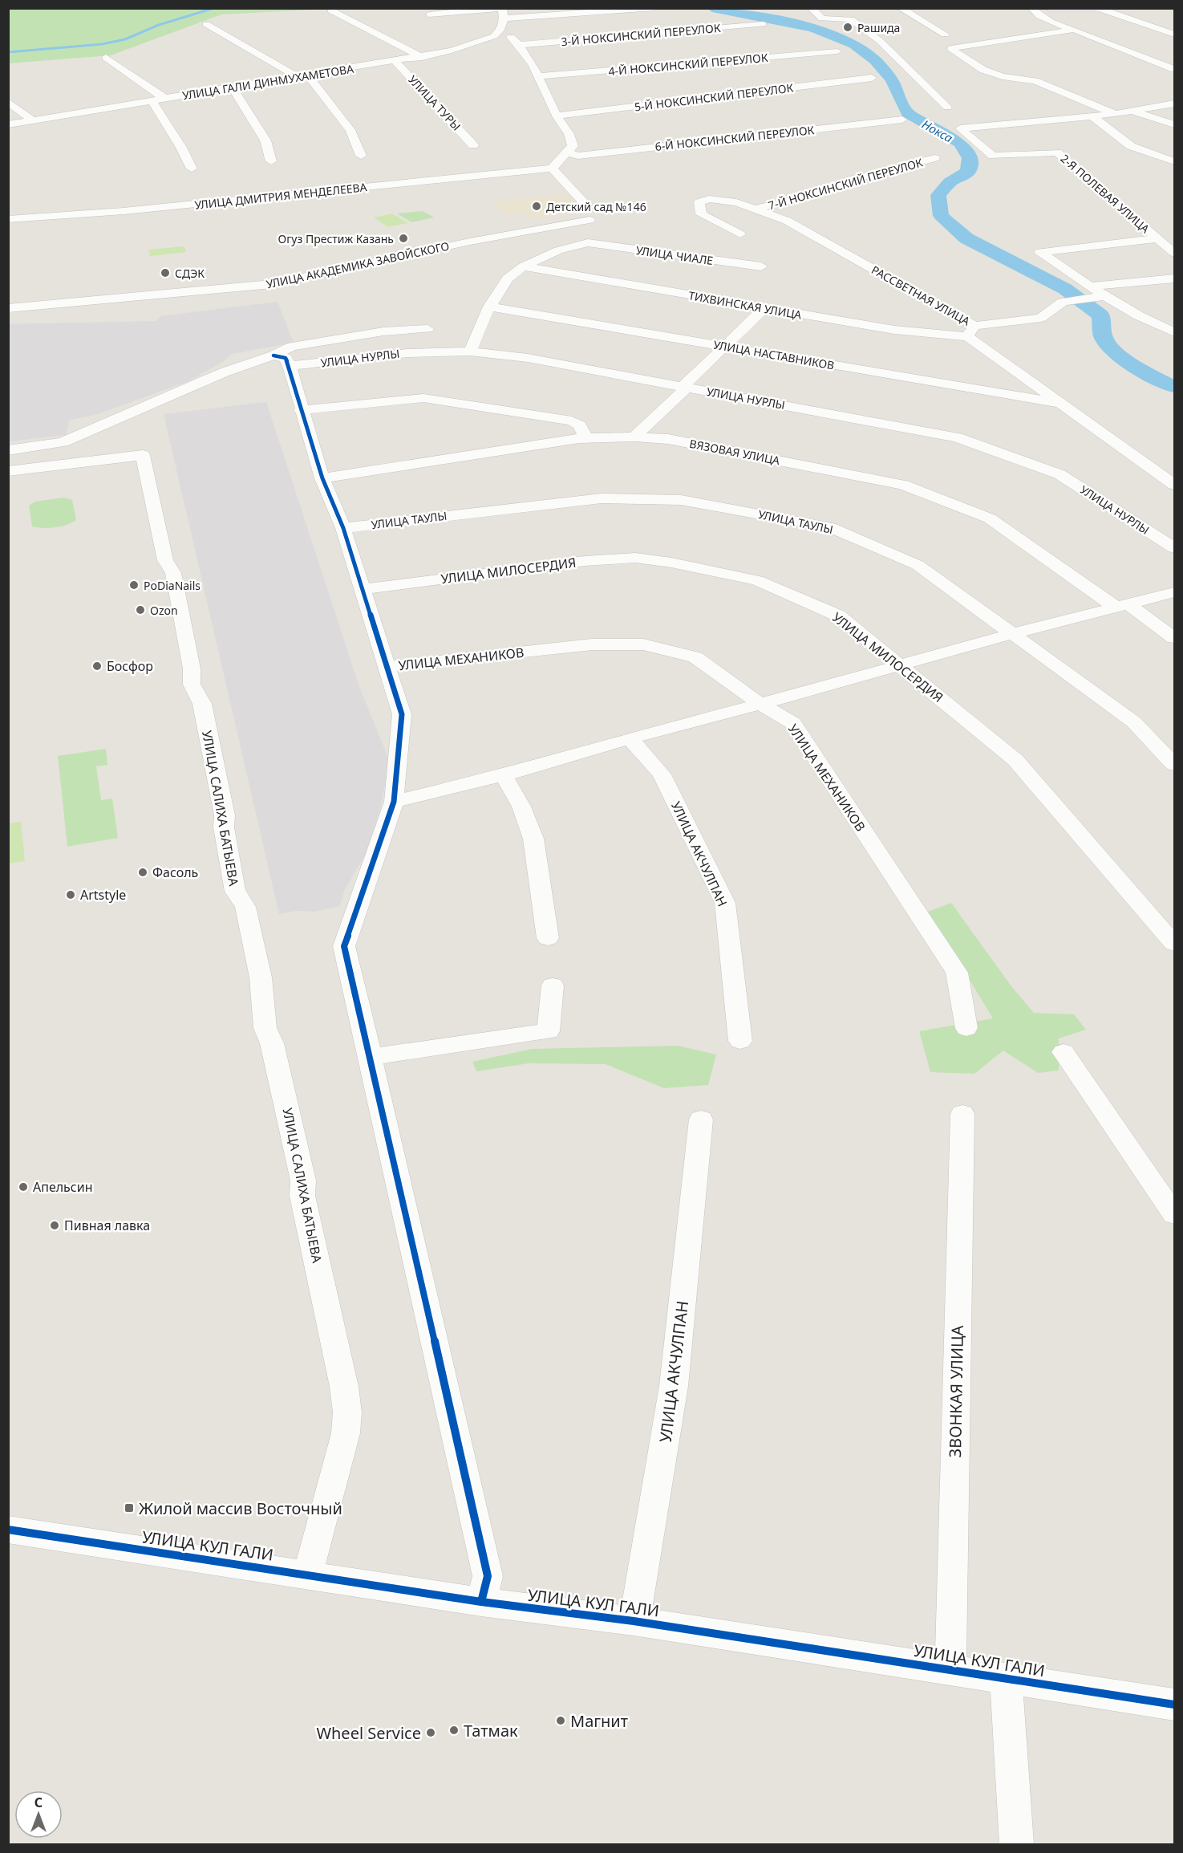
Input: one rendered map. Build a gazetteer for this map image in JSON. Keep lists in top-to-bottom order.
{
  "streets": {
    "street": [
      "3-Й НОКСИНСКИЙ ПЕРЕУЛОК",
      "4-Й НОКСИНСКИЙ ПЕРЕУЛОК",
      "УЛИЦА ГАЛИ ДИНМУХАМЕТОВА",
      "5-Й НОКСИНСКИЙ ПЕРЕУЛОК",
      "УЛИЦА ТУРЫ",
      "6-Й НОКСИНСКИЙ ПЕРЕУЛОК",
      "7-Й НОКСИНСКИЙ ПЕРЕУЛОК",
      "2-Я ПОЛЕВАЯ УЛИЦА",
      "УЛИЦА ДМИТРИЯ МЕНДЕЛЕЕВА",
      "УЛИЦА ЧИАЛЕ",
      "УЛИЦА АКАДЕМИКА ЗАВОЙСКОГО",
      "РАССВЕТНАЯ УЛИЦА",
      "ТИХВИНСКАЯ УЛИЦА",
      "УЛИЦА НАСТАВНИКОВ",
      "УЛИЦА НУРЛЫ",
      "ВЯЗОВАЯ УЛИЦА",
      "УЛИЦА ТАУЛЫ",
      "УЛИЦА МИЛОСЕРДИЯ",
      "УЛИЦА МЕХАНИКОВ",
      "УЛИЦА САЛИХА БАТЫЕВА",
      "УЛИЦА АКЧУЛПАН",
      "ЗВОНКАЯ УЛИЦА",
      "УЛИЦА КУЛ ГАЛИ"
    ]
  },
  "crossings": [
    ["УЛИЦА ГАЛИ ДИНМУХАМЕТОВА", "УЛИЦА ТУРЫ"],
    ["7-Й НОКСИНСКИЙ ПЕРЕУЛОК", "РАССВЕТНАЯ УЛИЦА"],
    ["2-Я ПОЛЕВАЯ УЛИЦА", "ТИХВИНСКАЯ УЛИЦА"],
    ["УЛИЦА ЧИАЛЕ", "ТИХВИНСКАЯ УЛИЦА"],
    ["РАССВЕТНАЯ УЛИЦА", "ТИХВИНСКАЯ УЛИЦА"],
    ["РАССВЕТНАЯ УЛИЦА", "УЛИЦА НАСТАВНИКОВ"],
    ["УЛИЦА САЛИХА БАТЫЕВА", "УЛИЦА КУЛ ГАЛИ"],
    ["УЛИЦА АКЧУЛПАН", "УЛИЦА КУЛ ГАЛИ"],
    ["ЗВОНКАЯ УЛИЦА", "УЛИЦА КУЛ ГАЛИ"]
  ],
  "water": ["Нокса"],
  "places": {
    "other": [
      "Рашида",
      "Детский сад №146",
      "Огуз Престиж Казань",
      "СДЭК",
      "PoDiaNails",
      "Ozon",
      "Босфор",
      "Фасоль",
      "Artstyle",
      "Апельсин",
      "Пивная лавка",
      "Магнит",
      "Татмак",
      "Wheel Service"
    ],
    "transit": ["Жилой массив Восточный"]
  },
  "north": "top"
}
